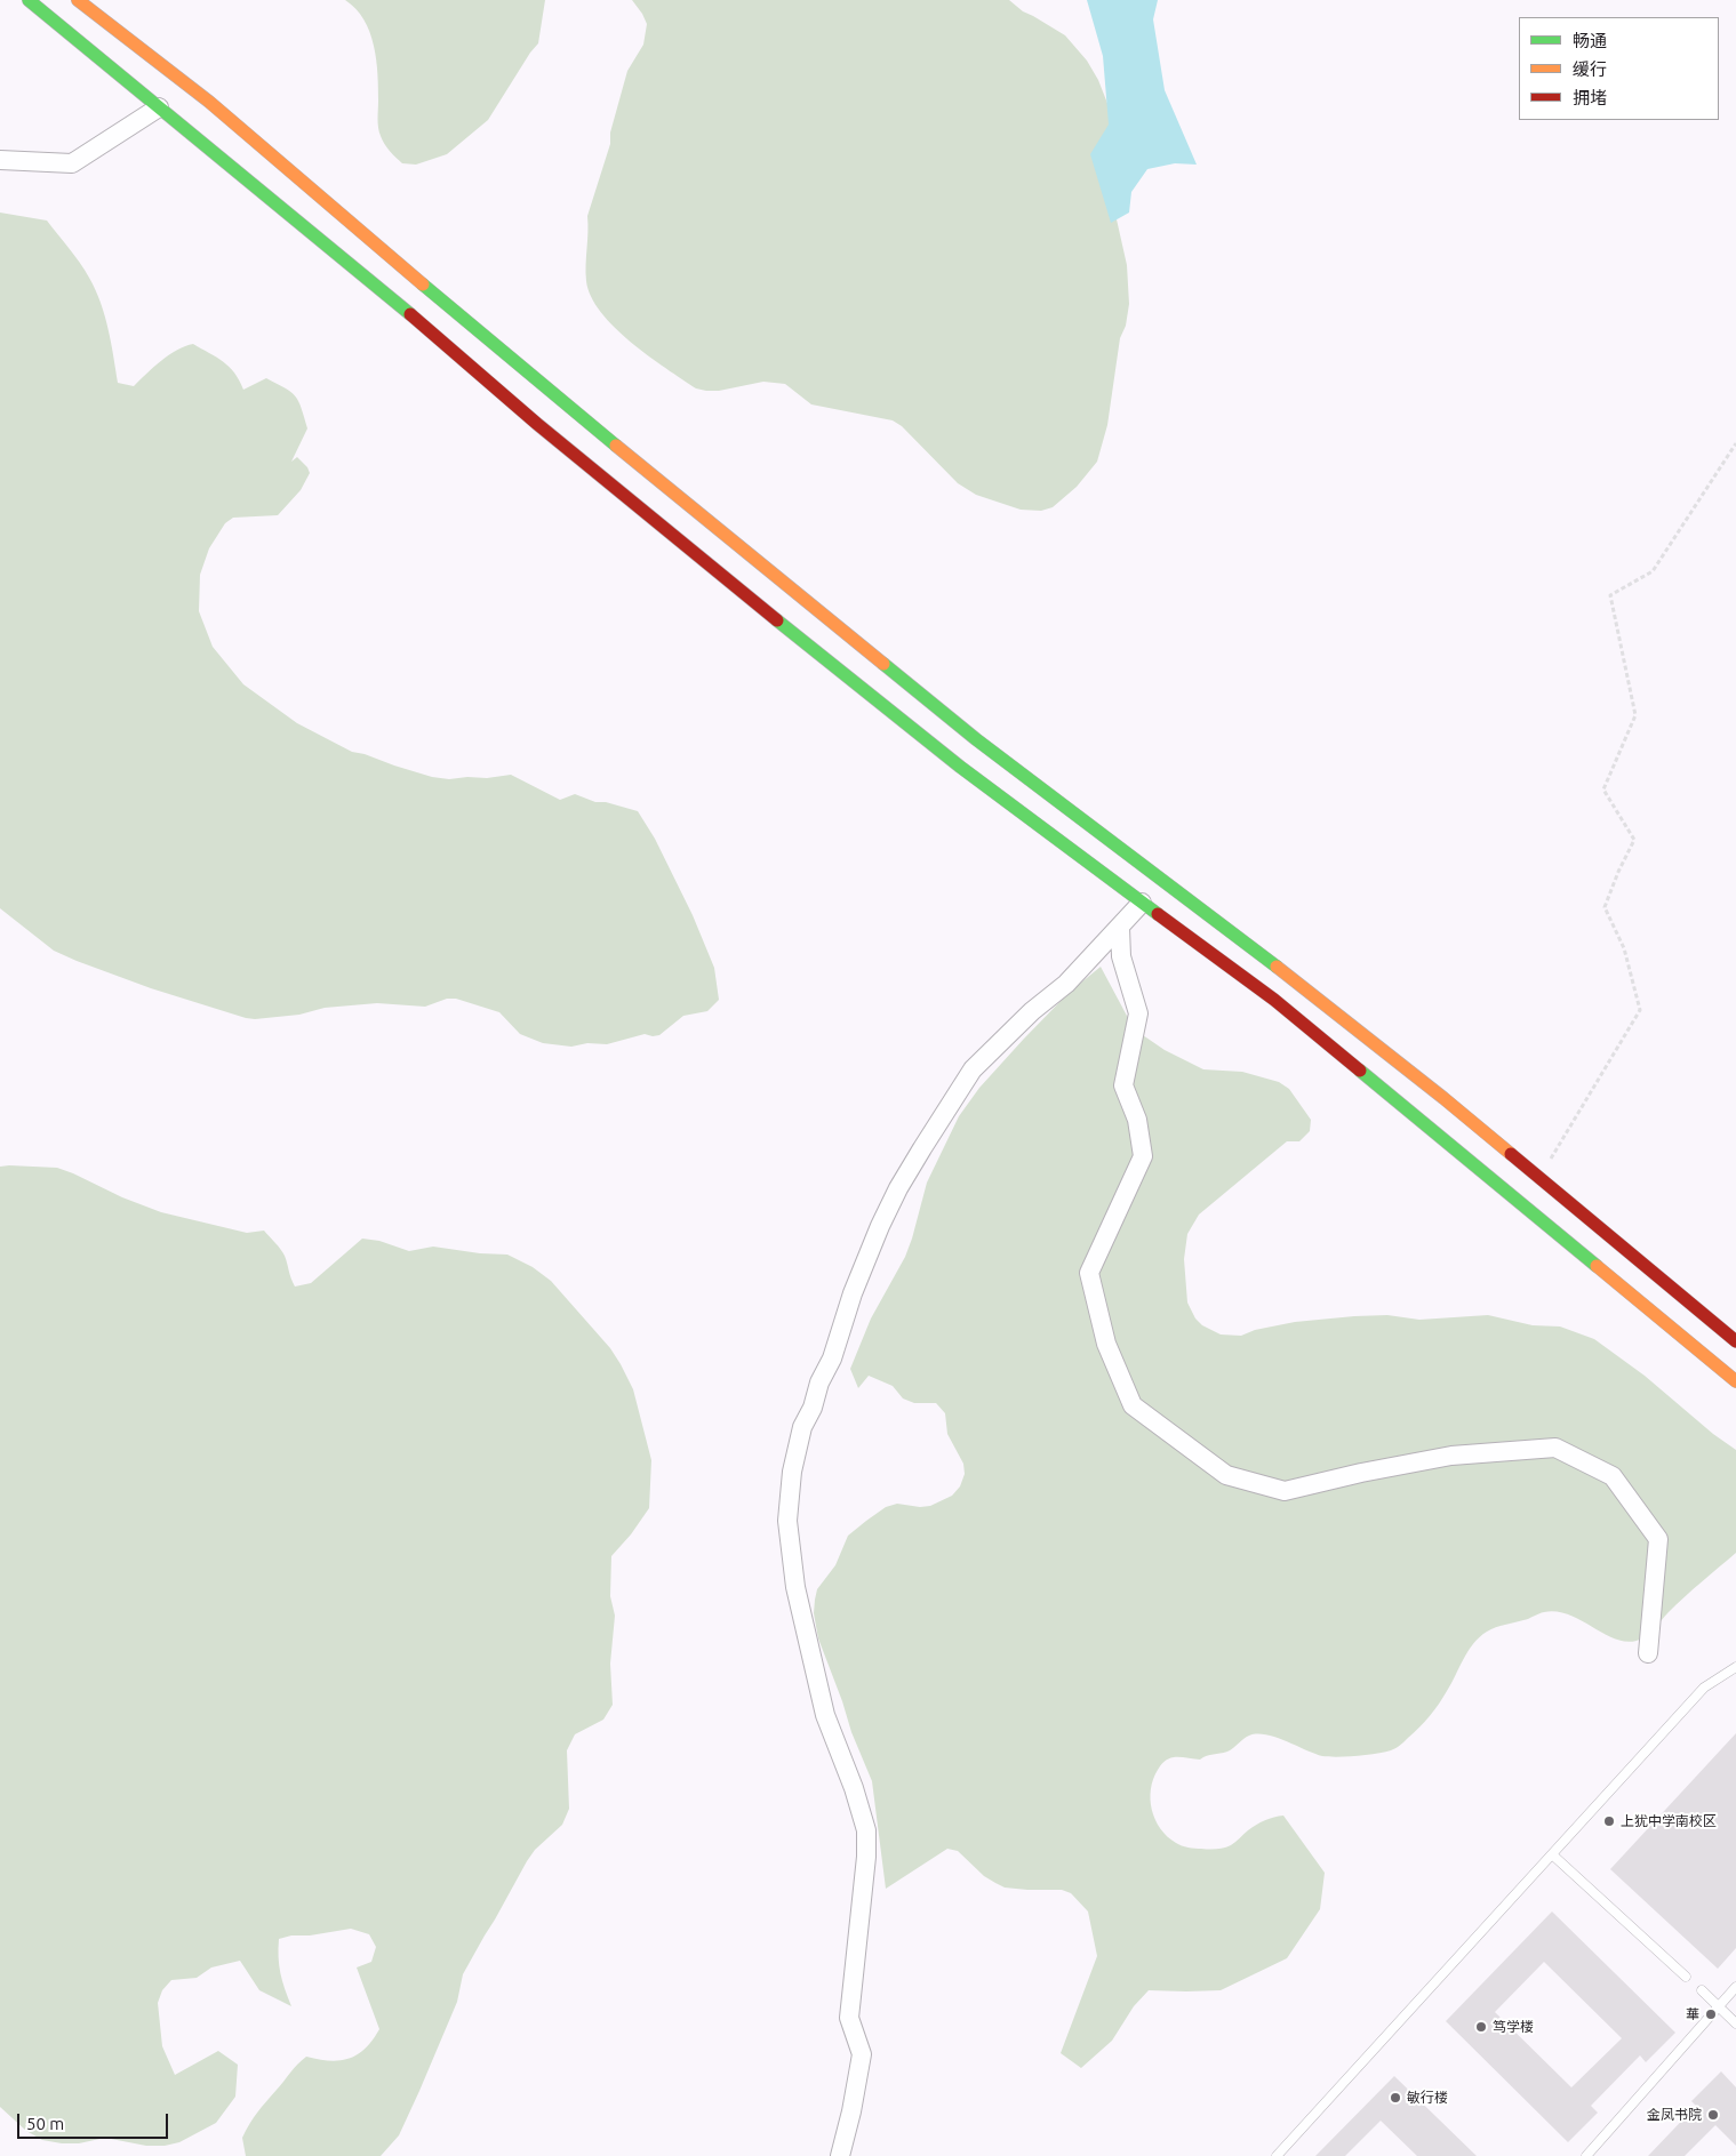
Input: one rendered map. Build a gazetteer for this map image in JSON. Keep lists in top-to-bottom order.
{
  "places": [
    "上犹中学南校区",
    "華",
    "笃学楼",
    "敏行楼",
    "金凤书院"
  ],
  "legend": ["畅通", "缓行", "拥堵"],
  "scale_bar": "50 m"
}
